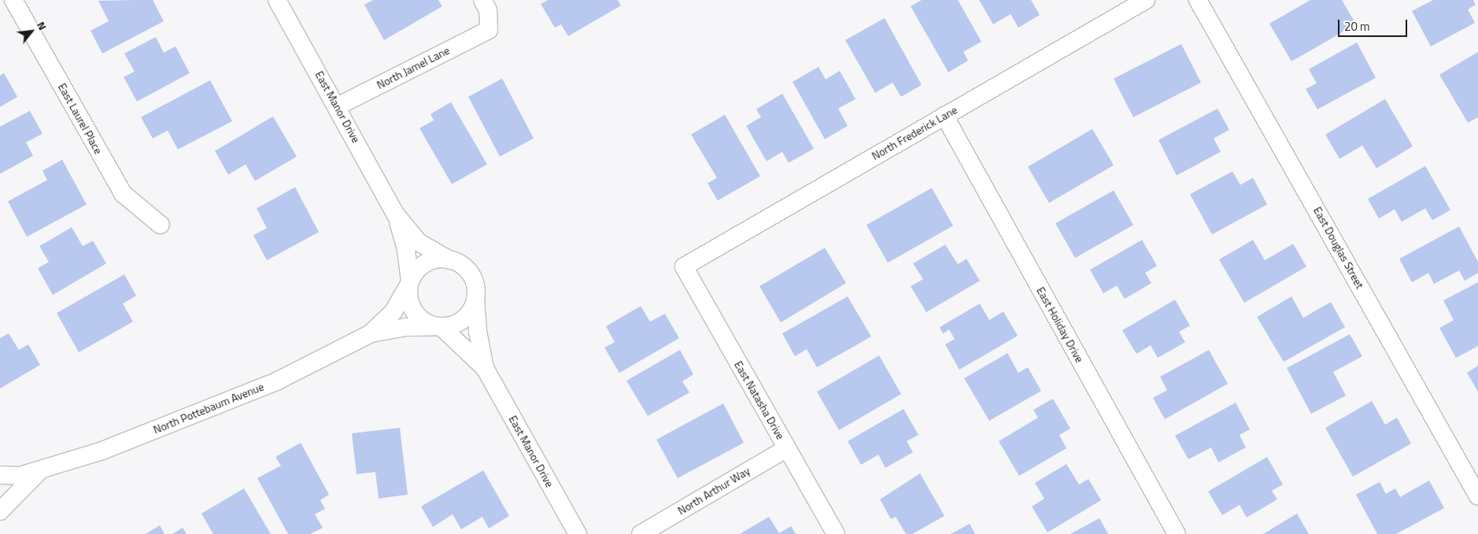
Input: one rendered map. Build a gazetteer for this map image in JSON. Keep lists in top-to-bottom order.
{
  "streets": {
    "street": [
      "North Jamel Lane",
      "East Manor Drive",
      "East Laurel Place",
      "North Frederick Lane",
      "East Douglas Street",
      "East Holiday Drive",
      "East Natasha Drive",
      "North Pottebaum Avenue",
      "North Arthur Way"
    ]
  },
  "crossings": [
    ["North Jamel Lane", "East Manor Drive"],
    ["East Manor Drive", "North Pottebaum Avenue"],
    ["North Frederick Lane", "East Holiday Drive"],
    ["North Frederick Lane", "East Natasha Drive"],
    ["East Natasha Drive", "North Arthur Way"]
  ],
  "scale_bar": "20 m",
  "north": "top right"
}
